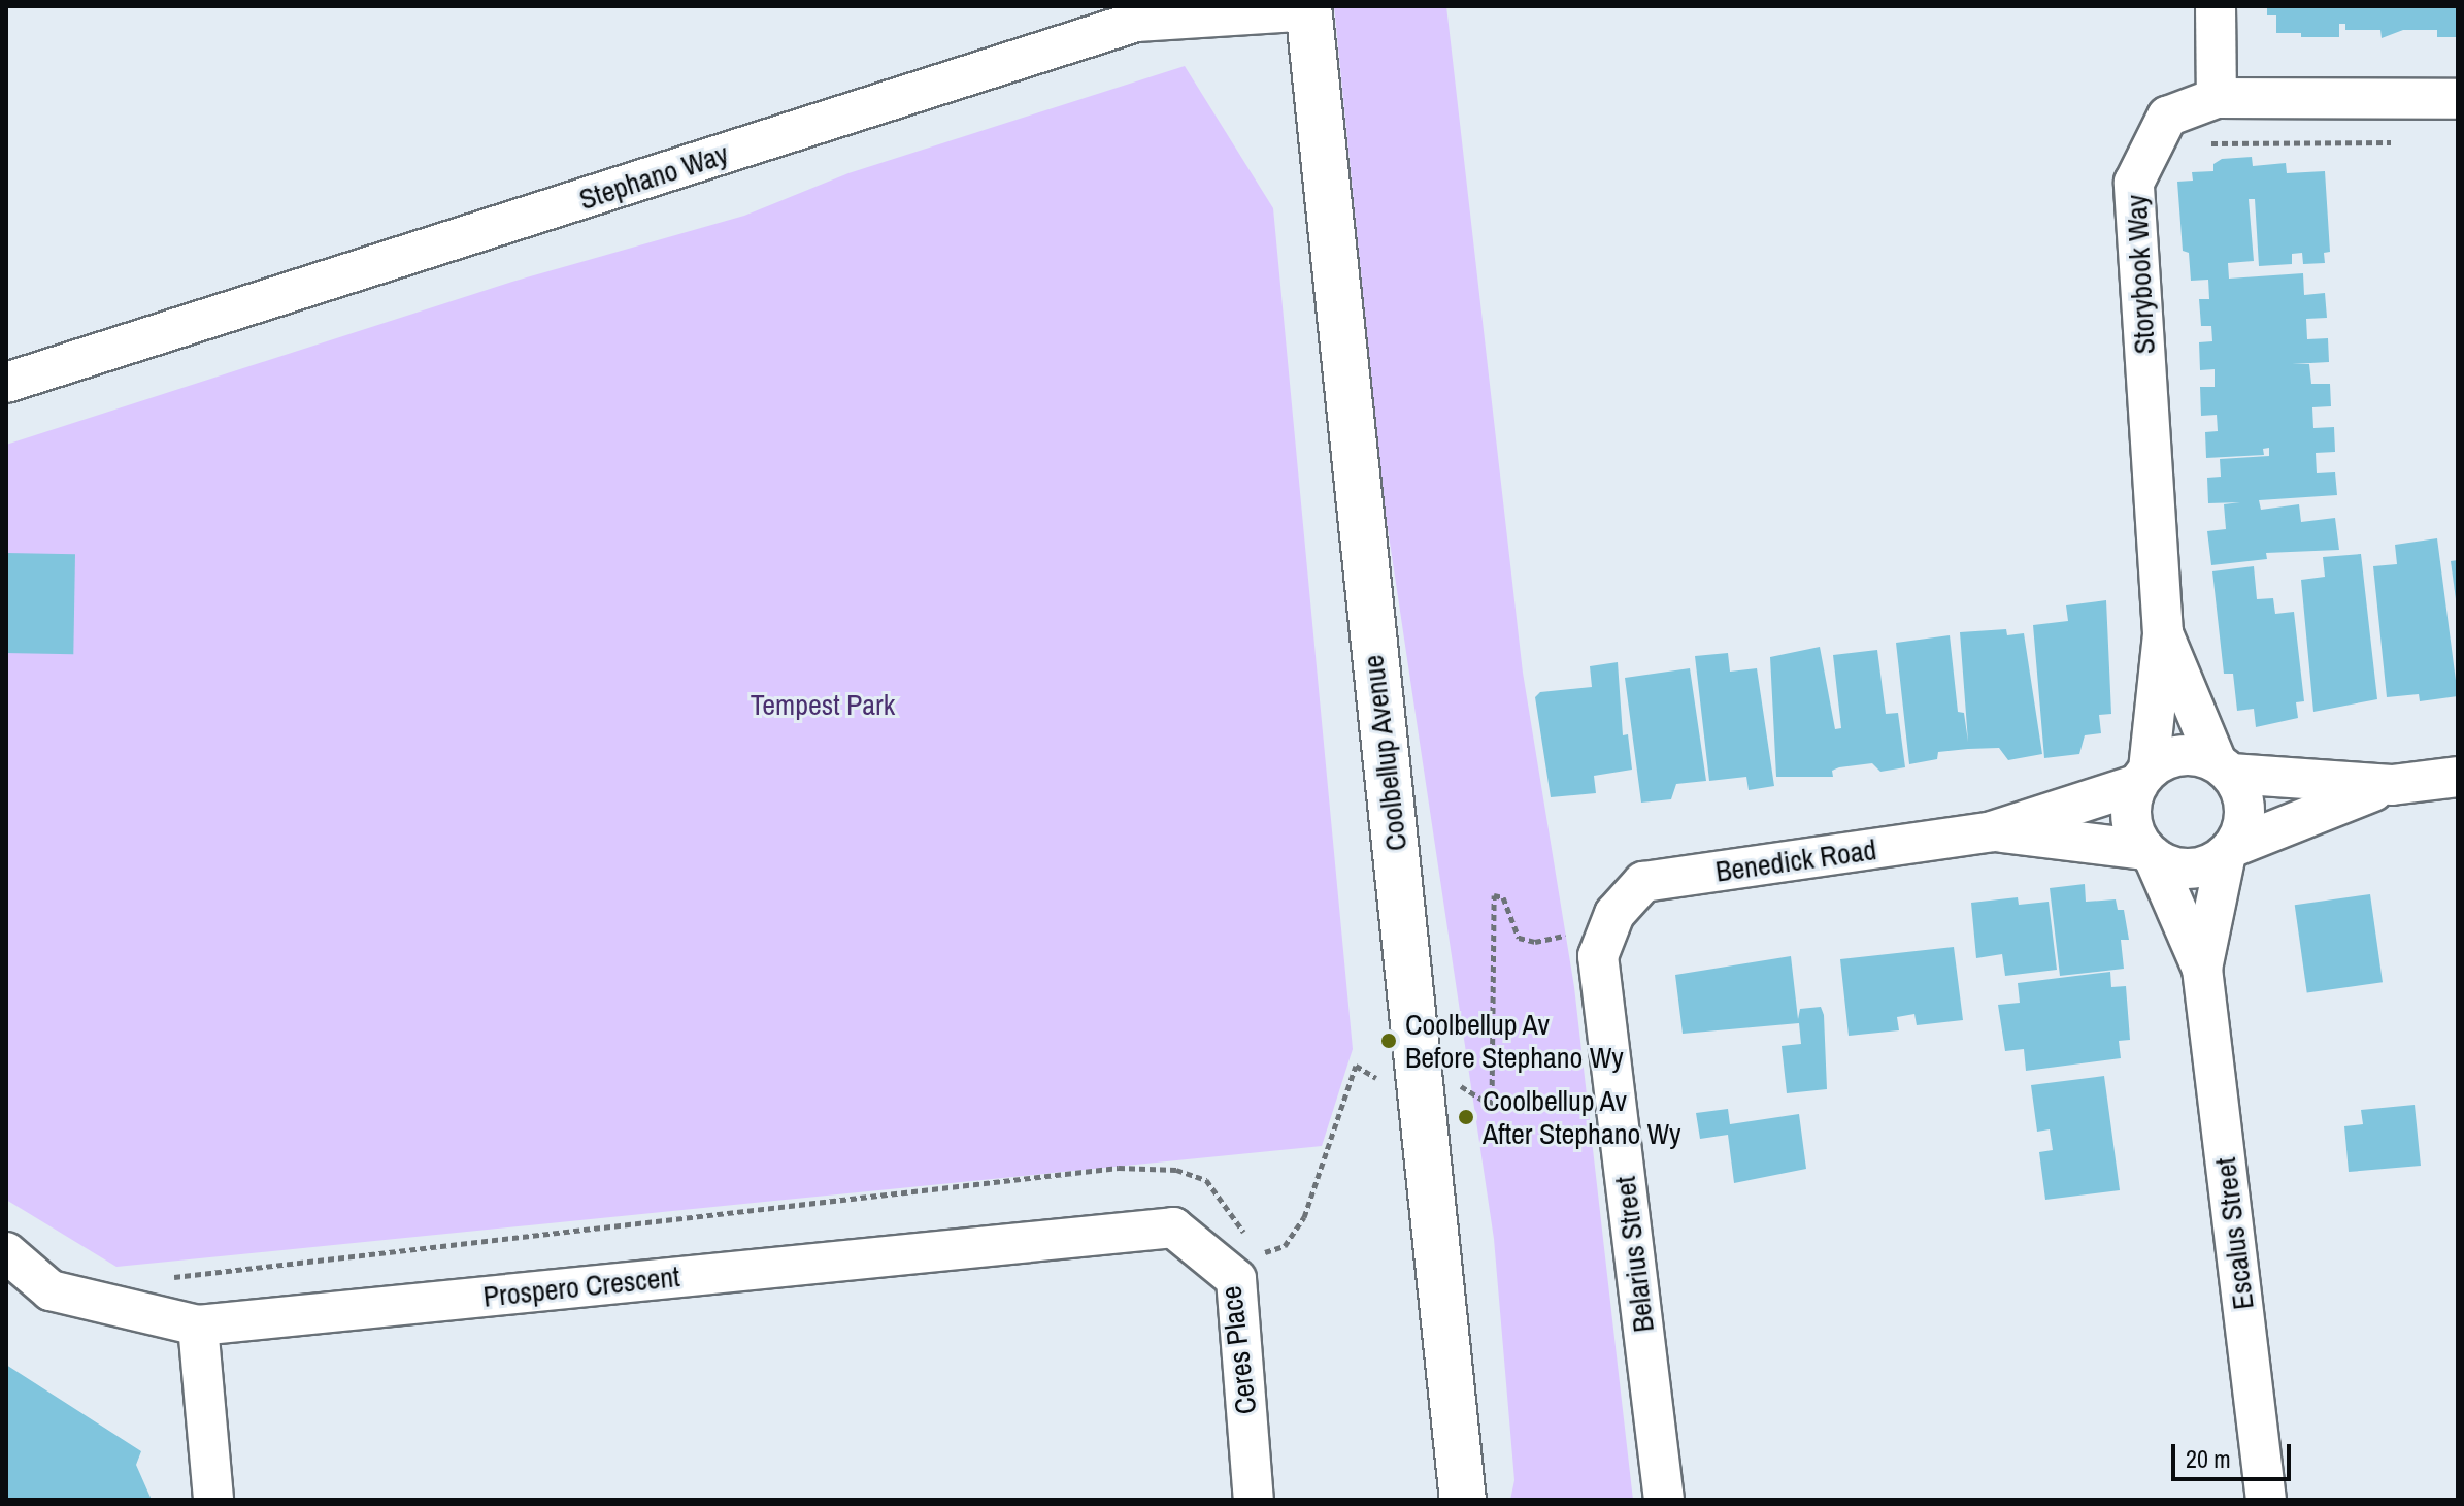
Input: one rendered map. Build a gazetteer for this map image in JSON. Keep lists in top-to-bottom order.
{
  "streets": {
    "street": [
      "Stephano Way",
      "Storybook Way",
      "Coolbellup Avenue",
      "Benedick Road",
      "Escalus Street",
      "Belarius Street",
      "Prospero Crescent",
      "Ceres Place"
    ]
  },
  "crossings": [
    ["Stephano Way", "Coolbellup Avenue"],
    ["Benedick Road", "Belarius Street"],
    ["Prospero Crescent", "Ceres Place"]
  ],
  "parks": ["Tempest Park"],
  "places": ["Coolbellup Av Before Stephano Wy", "Coolbellup Av After Stephano Wy"],
  "scale_bar": "20 m"
}
